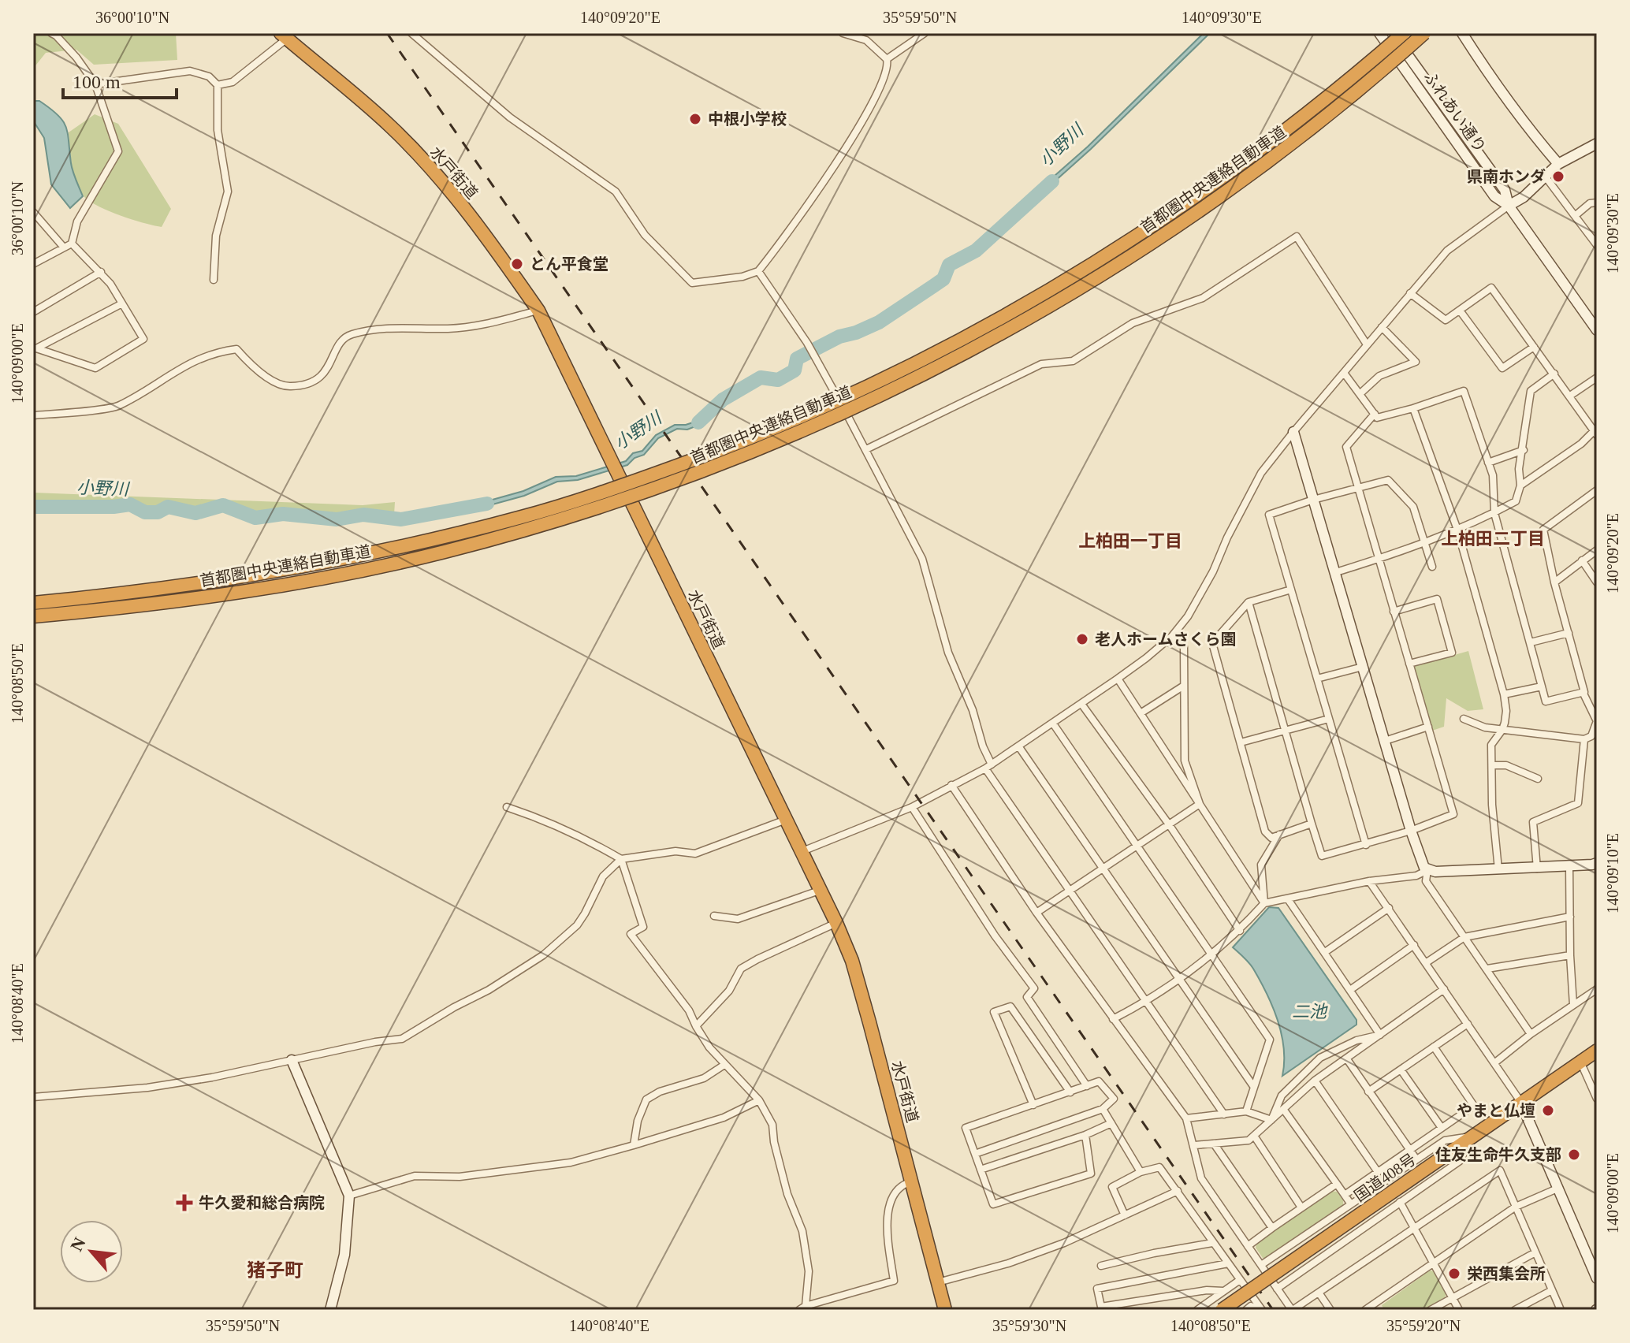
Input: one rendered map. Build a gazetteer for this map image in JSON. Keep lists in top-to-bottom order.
{
  "streets": {
    "highway": ["水戸街道", "首都圏中央連絡自動車道", "国道408号"],
    "street": ["ふれあい通り"]
  },
  "districts": ["上柏田二丁目", "上柏田一丁目", "猪子町"],
  "water": ["小野川", "二池"],
  "places": {
    "other": [
      "中根小学校",
      "県南ホンダ",
      "とん平食堂",
      "老人ホームさくら園",
      "やまと仏壇",
      "住友生命牛久支部",
      "栄西集会所"
    ],
    "health": ["牛久愛和総合病院"]
  },
  "scale_bar": "100 m",
  "north": "top left",
  "coordinates": [
    "36°00'10\"N",
    "140°09'20\"E",
    "35°59'50\"N",
    "140°09'30\"E",
    "140°09'00\"E",
    "140°08'50\"E",
    "140°09'10\"E",
    "140°08'40\"E",
    "35°59'30\"N",
    "35°59'20\"N"
  ]
}
